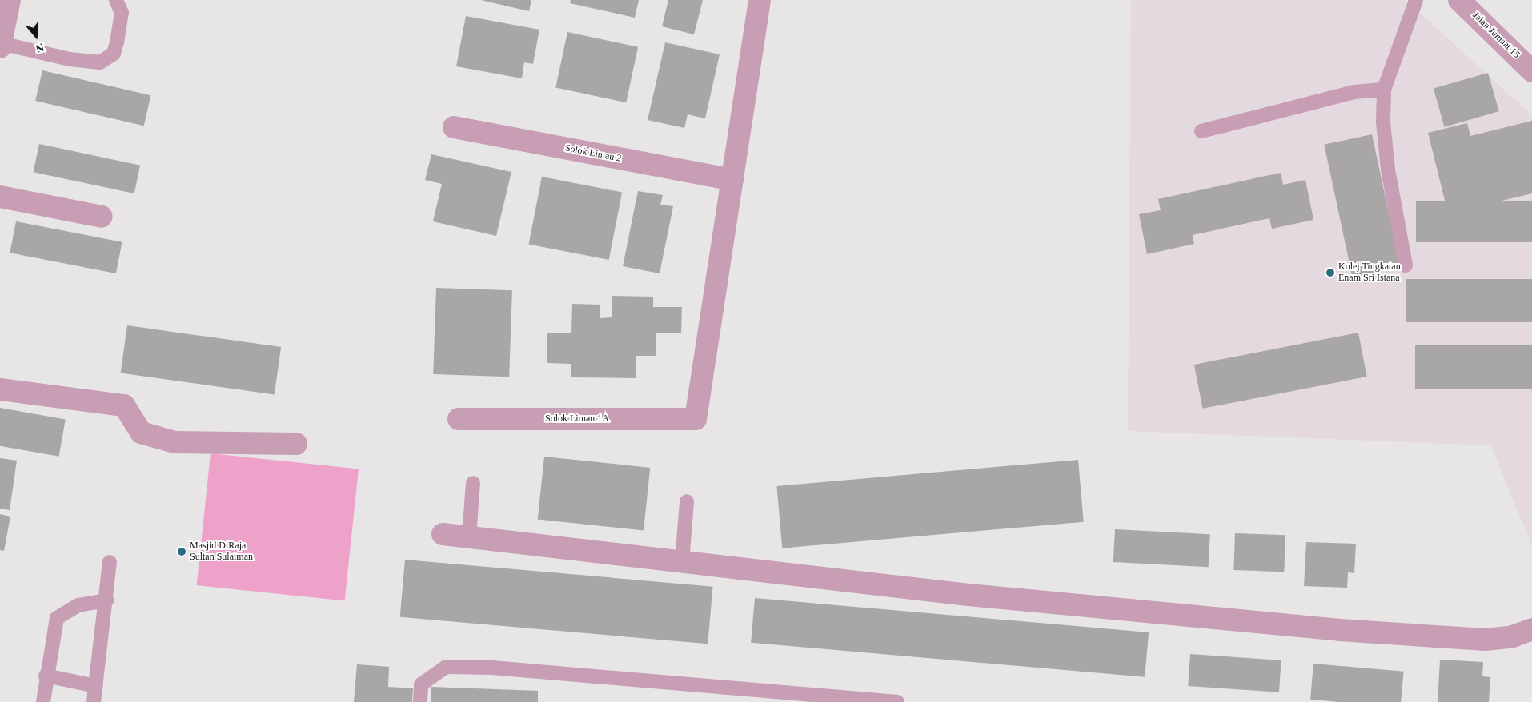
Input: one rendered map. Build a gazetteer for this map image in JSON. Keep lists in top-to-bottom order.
{
  "streets": {
    "street": ["Jalan Jumaat 15", "Solok Limau 2", "Solok Limau 1A"]
  },
  "crossings": [
    ["Solok Limau 2", "Solok Limau 1A"]
  ],
  "places": ["Kolej Tingkatan Enam Sri Istana", "Masjid DiRaja Sultan Sulaiman"],
  "north": "bottom"
}
